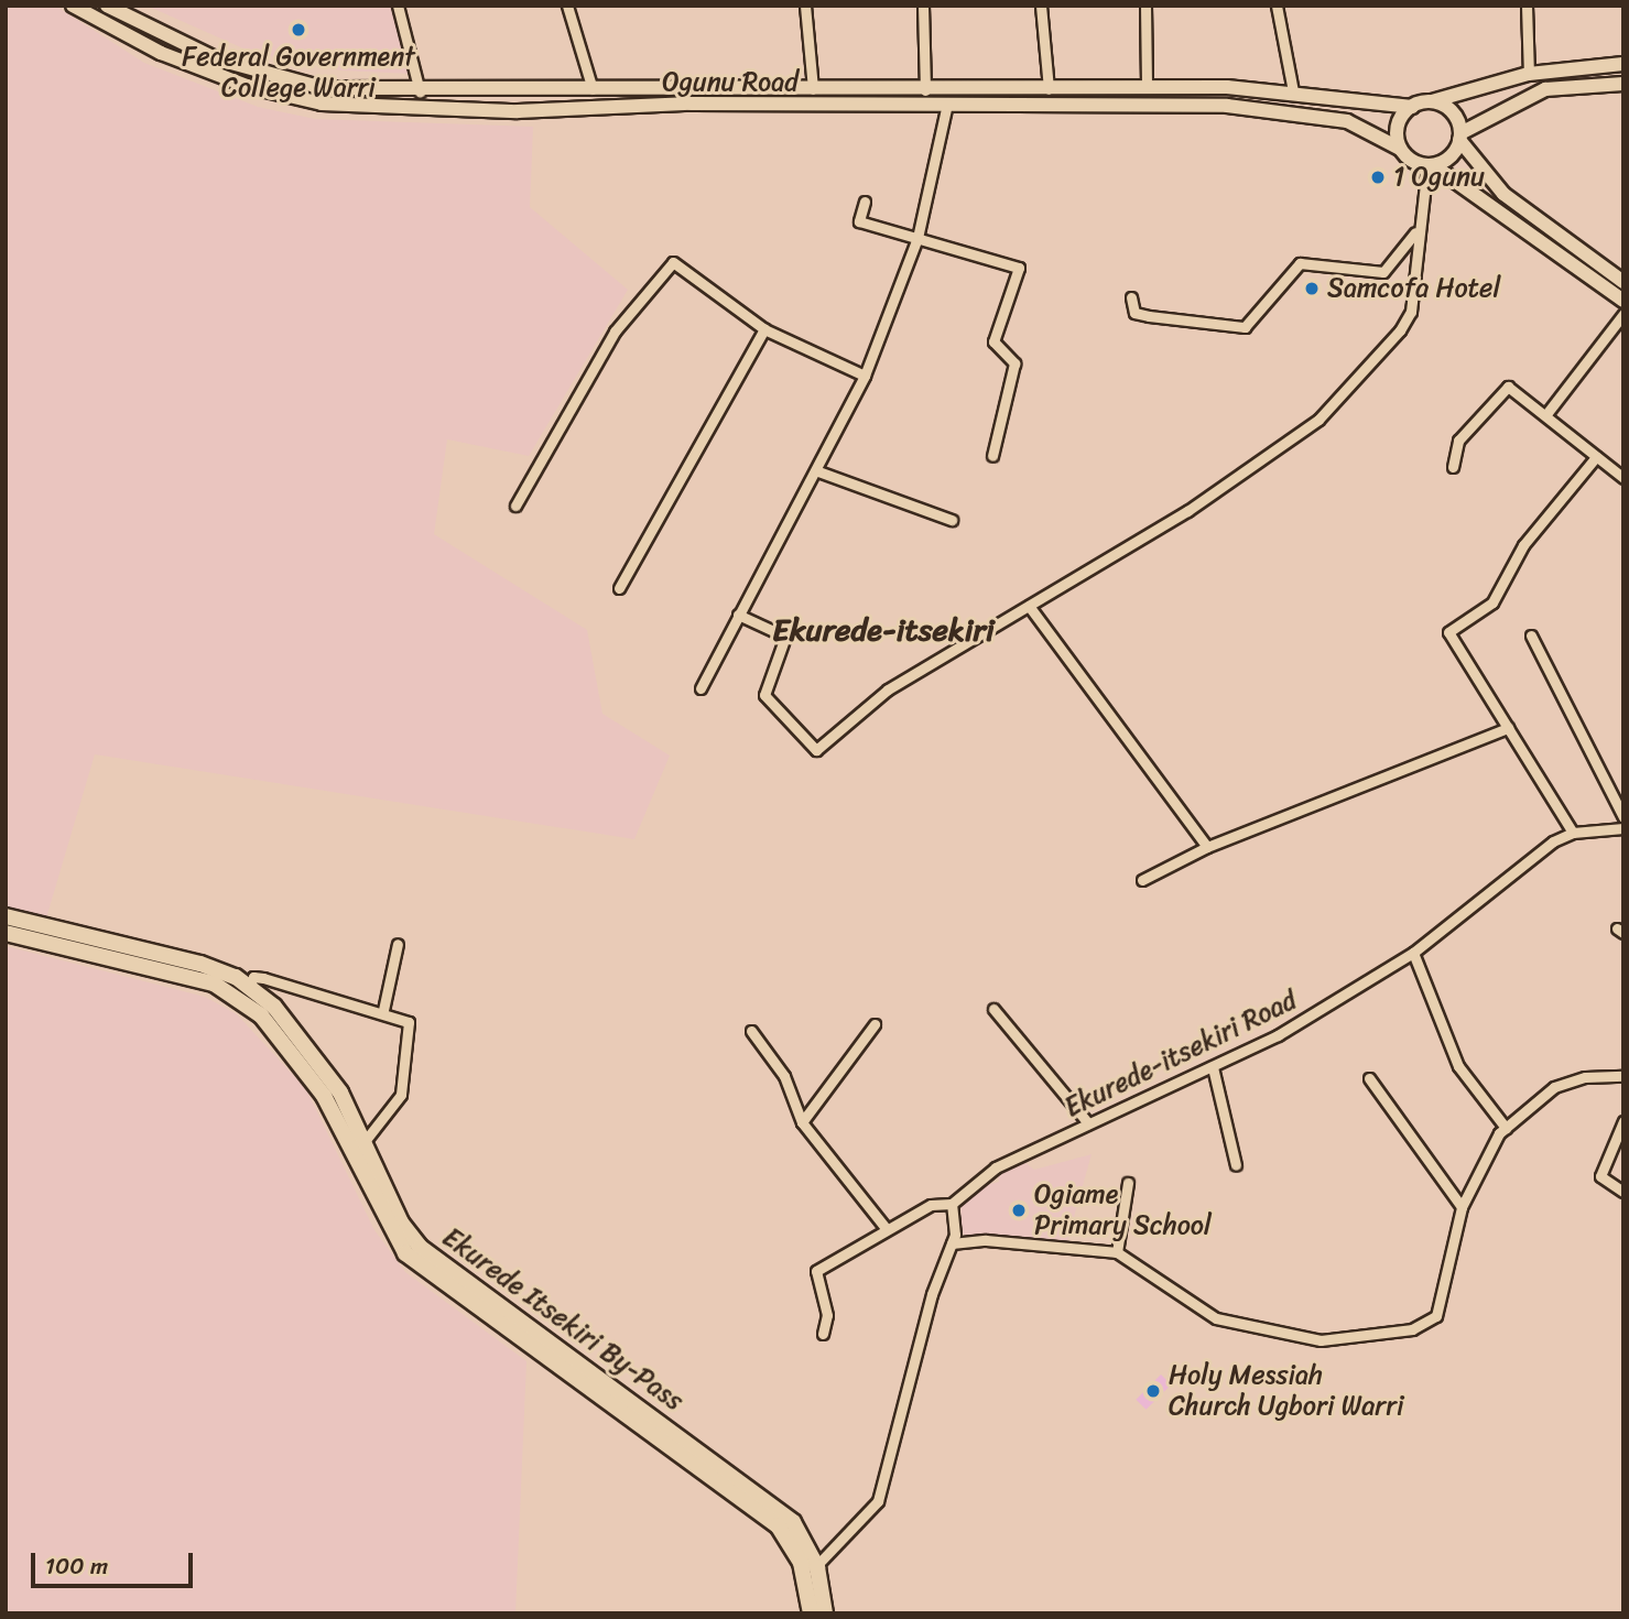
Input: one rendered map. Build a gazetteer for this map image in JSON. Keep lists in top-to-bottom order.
{
  "streets": {
    "main road": ["Ogunu Road", "Ekurede Itsekiri By-Pass"],
    "street": ["Ekurede-itsekiri Road"]
  },
  "districts": ["Ekurede-itsekiri"],
  "places": [
    "Federal Government College Warri",
    "1 Ogunu",
    "Samcofa Hotel",
    "Ogiame Primary School",
    "Holy Messiah Church Ugbori Warri"
  ],
  "scale_bar": "100 m"
}
